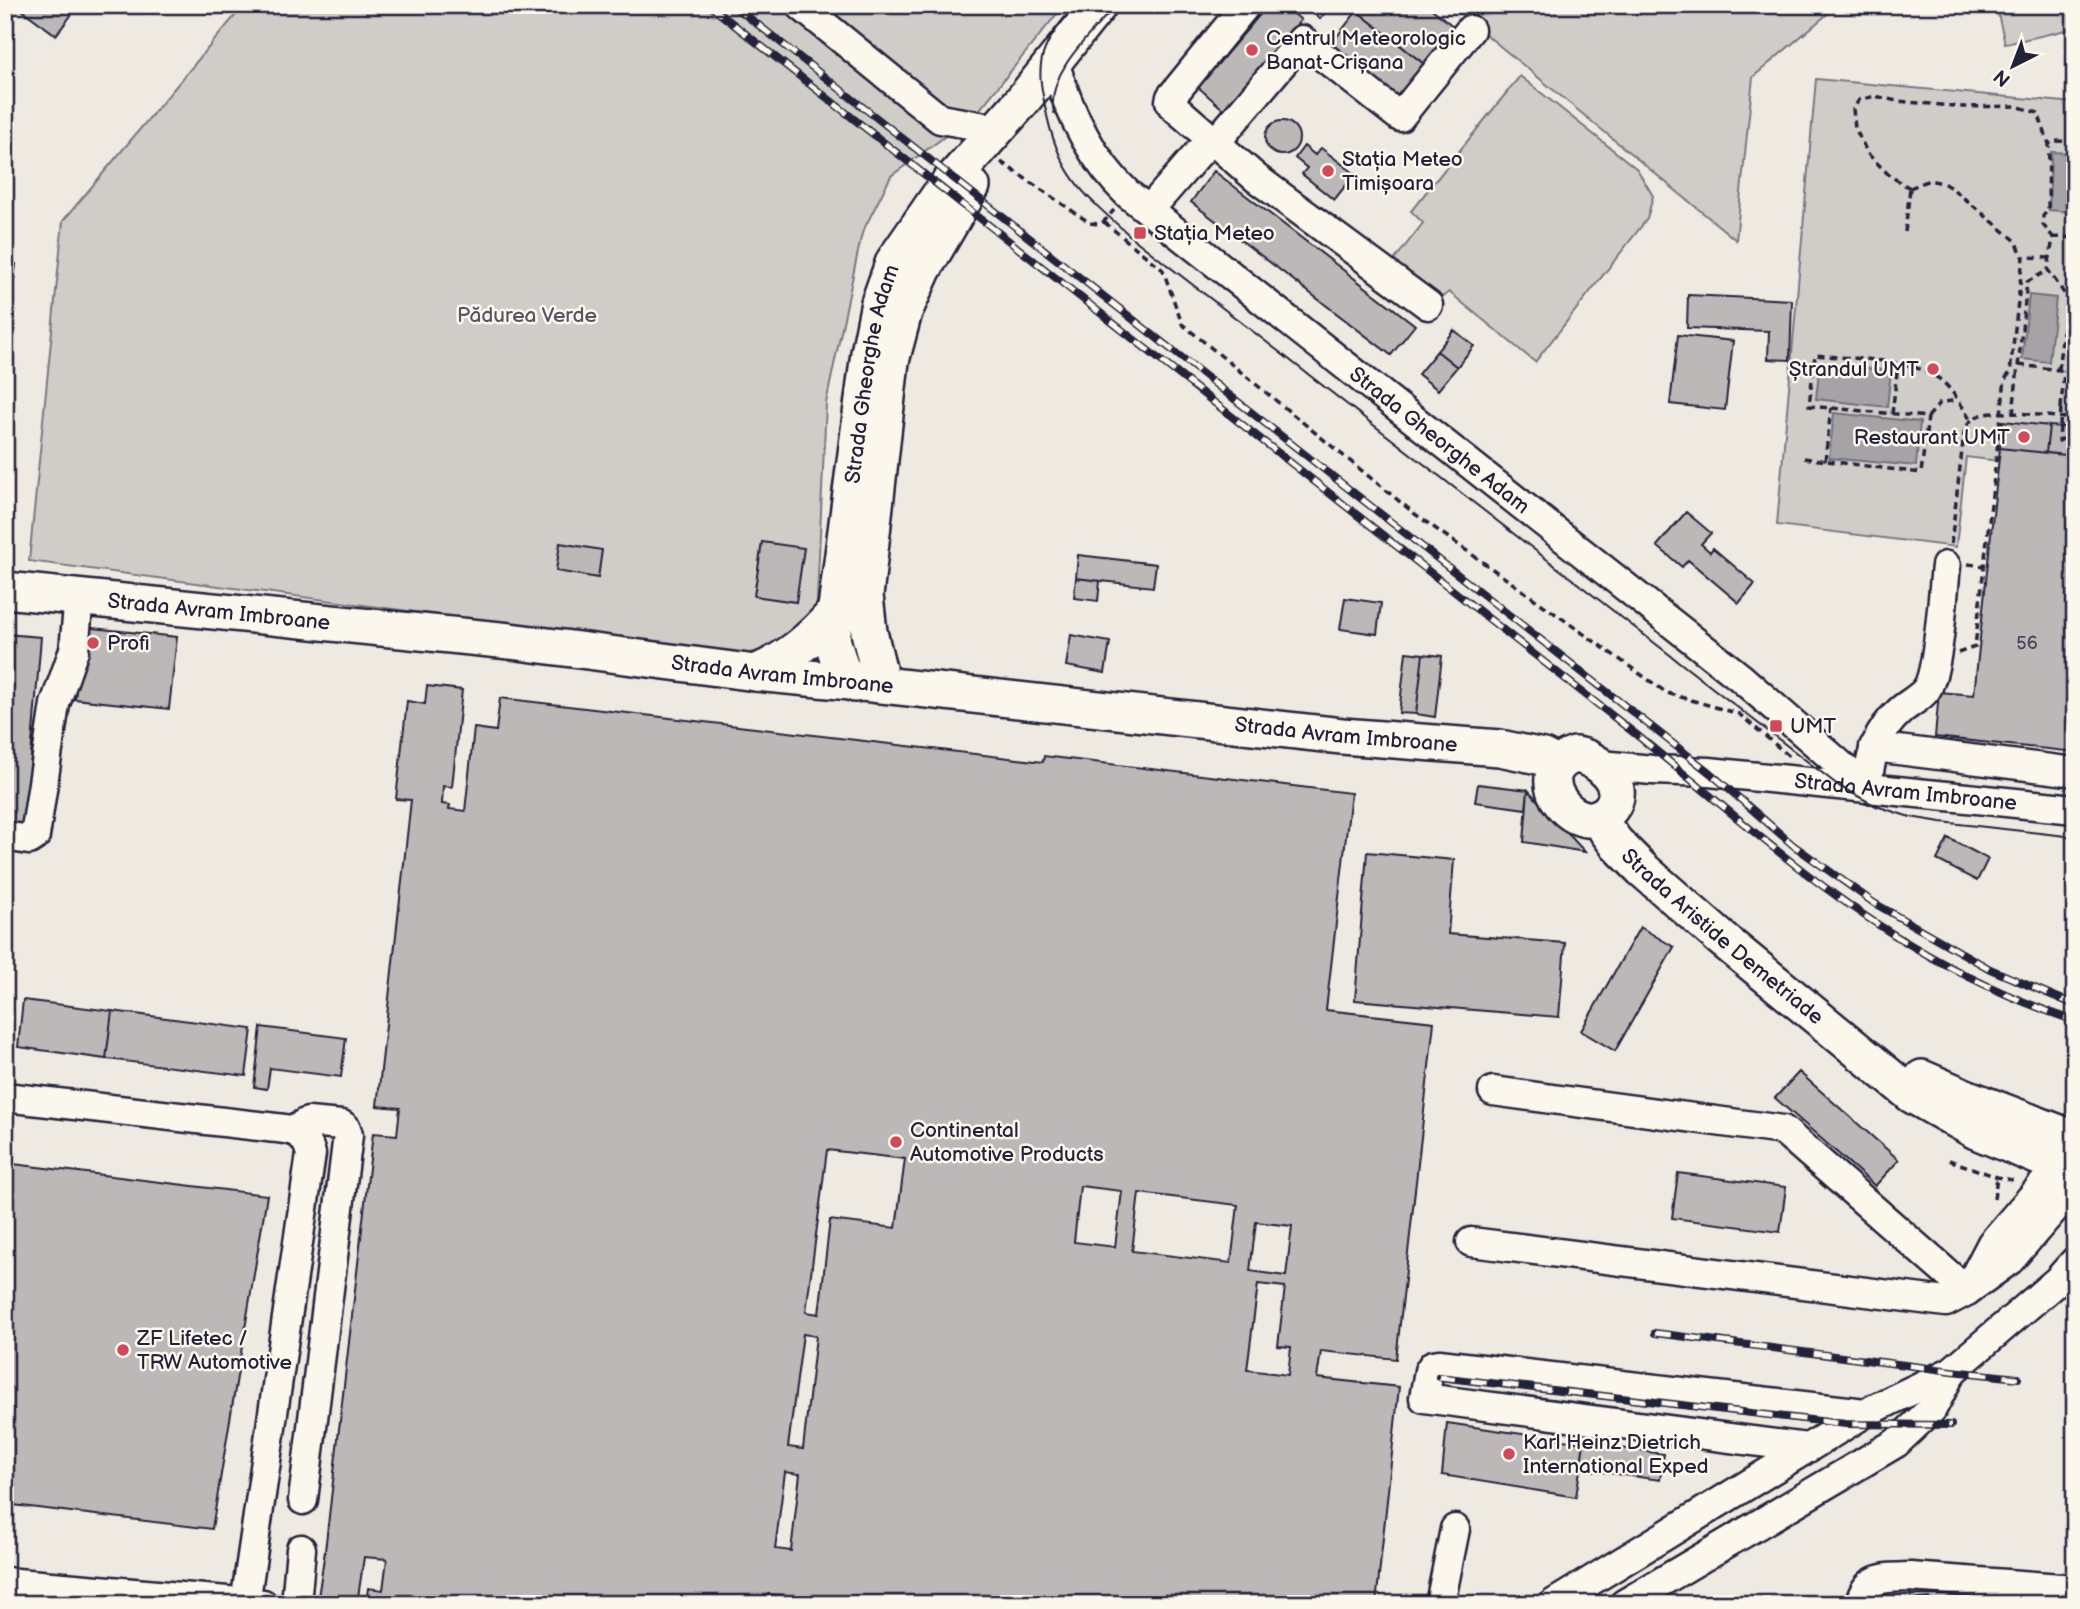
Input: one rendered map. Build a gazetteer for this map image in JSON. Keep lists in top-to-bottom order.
{
  "streets": {
    "main road": ["Strada Gheorghe Adam", "Strada Avram Imbroane", "Strada Aristide Demetriade"]
  },
  "crossings": [
    ["Strada Gheorghe Adam", "Strada Avram Imbroane"],
    ["Strada Avram Imbroane", "Strada Aristide Demetriade"]
  ],
  "parks": ["Pădurea Verde"],
  "places": {
    "other": [
      "Centrul Meteorologic Banat-Crișana",
      "Stația Meteo Timișoara",
      "Ștrandul UMT",
      "Restaurant UMT",
      "Profi",
      "Continental Automotive Products",
      "ZF Lifetec / TRW Automotive",
      "Karl Heinz Dietrich International Exped"
    ],
    "transit": ["Stația Meteo", "UMT"]
  },
  "house_numbers": ["56"],
  "north": "bottom left"
}
